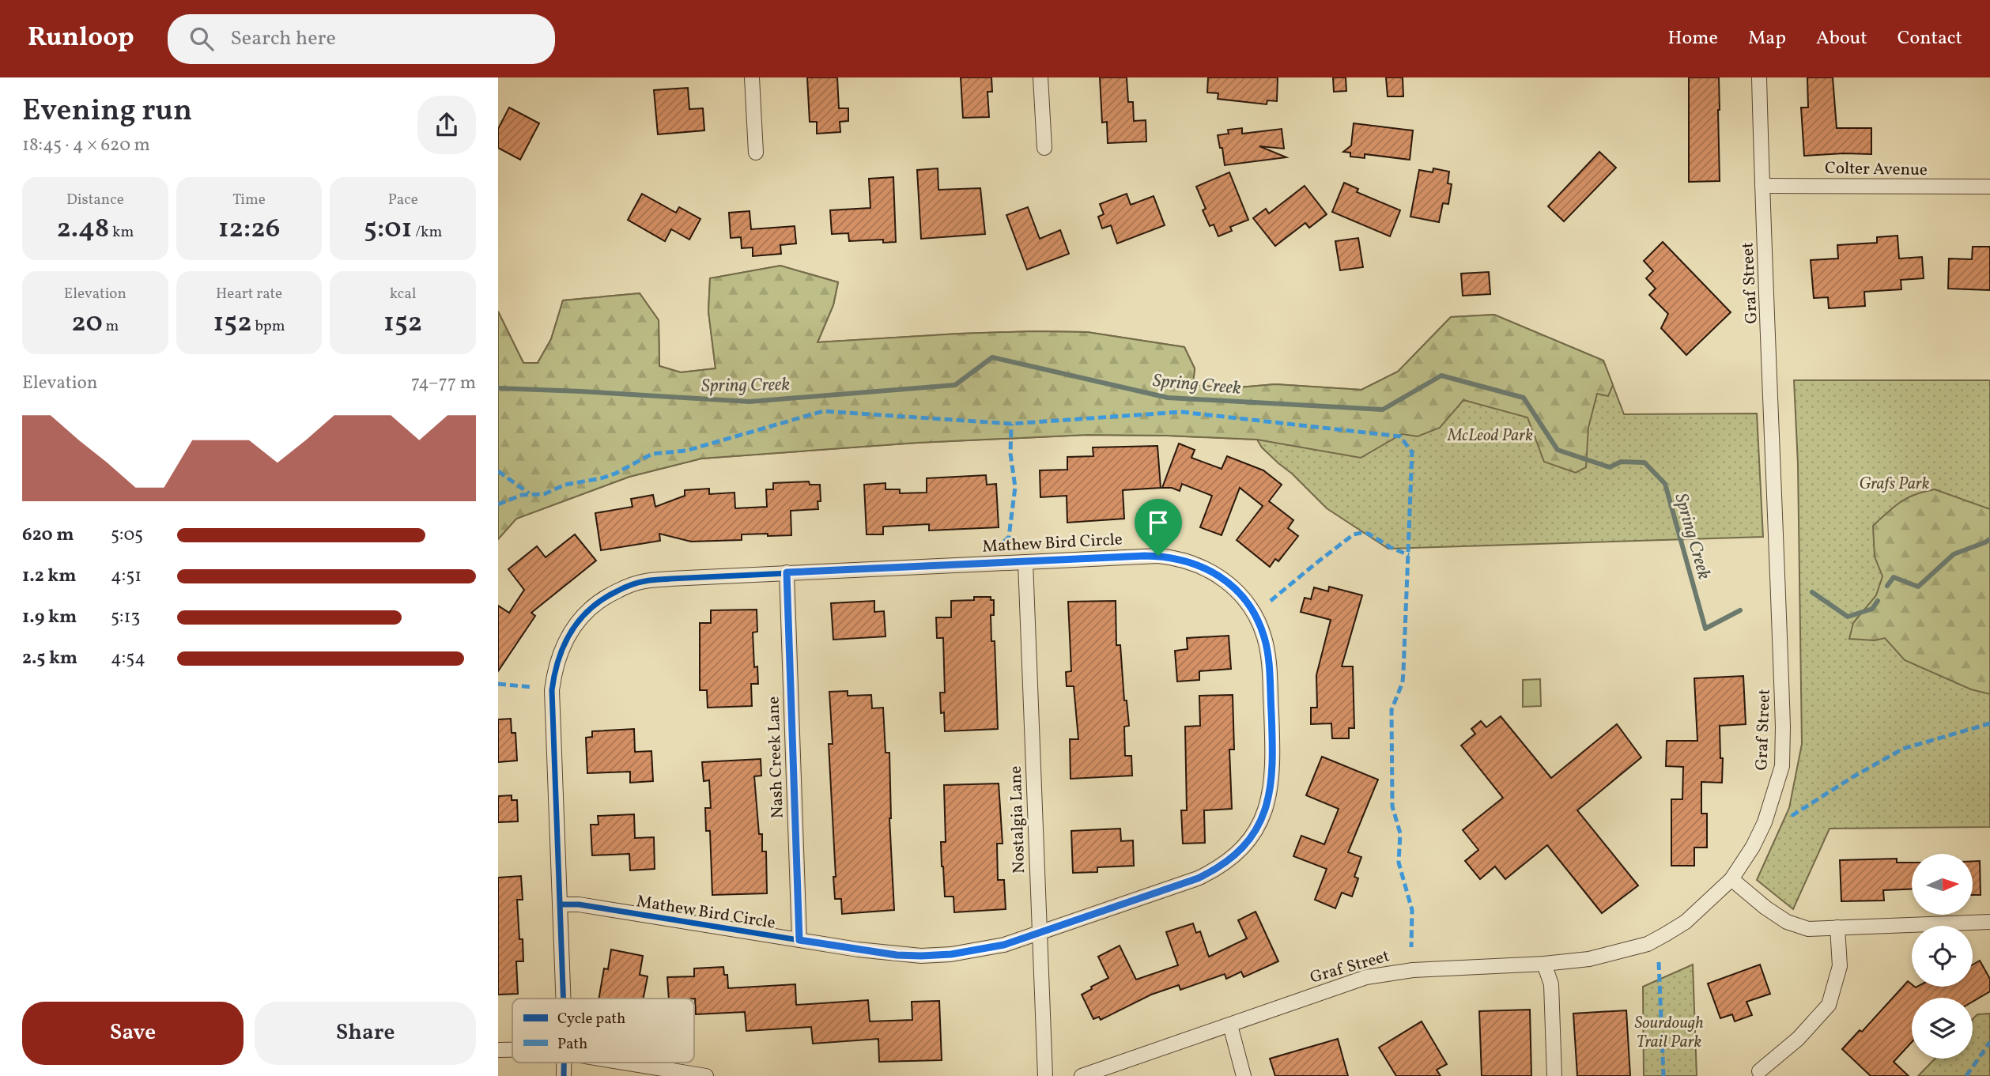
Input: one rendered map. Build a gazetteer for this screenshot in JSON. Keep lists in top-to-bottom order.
{
  "streets": {
    "street": [
      "Colter Avenue",
      "Graf Street",
      "Mathew Bird Circle",
      "Nash Creek Lane",
      "Nostalgia Lane"
    ]
  },
  "crossings": [
    ["Colter Avenue", "Graf Street"],
    ["Mathew Bird Circle", "Nash Creek Lane"],
    ["Mathew Bird Circle", "Nostalgia Lane"]
  ],
  "water": ["Spring Creek"],
  "parks": ["McLeod Park", "Grafs Park", "Sourdough Trail Park"],
  "legend": ["Cycle path", "Path"],
  "north": "right",
  "page": {
    "header": "Runloop",
    "search": "Search here",
    "nav": [
      "Home",
      "Map",
      "About",
      "Contact"
    ],
    "heading": ["Evening run", "18:45 · 4 × 620 m"],
    "stats": [
      ["Distance", "2.48 km"],
      ["Time", "12:26"],
      ["Pace", "5:01 /km"],
      ["Elevation", "20 m"],
      ["Heart rate", "152 bpm"],
      ["kcal", "152"]
    ],
    "chart": ["Elevation", "74–77 m"],
    "list": [
      {
        "name": "620 m",
        "note": "5:05"
      },
      {
        "name": "1.2 km",
        "note": "4:51"
      },
      {
        "name": "1.9 km",
        "note": "5:13"
      },
      {
        "name": "2.5 km",
        "note": "4:54"
      }
    ],
    "buttons": ["Save", "Share"]
  }
}
